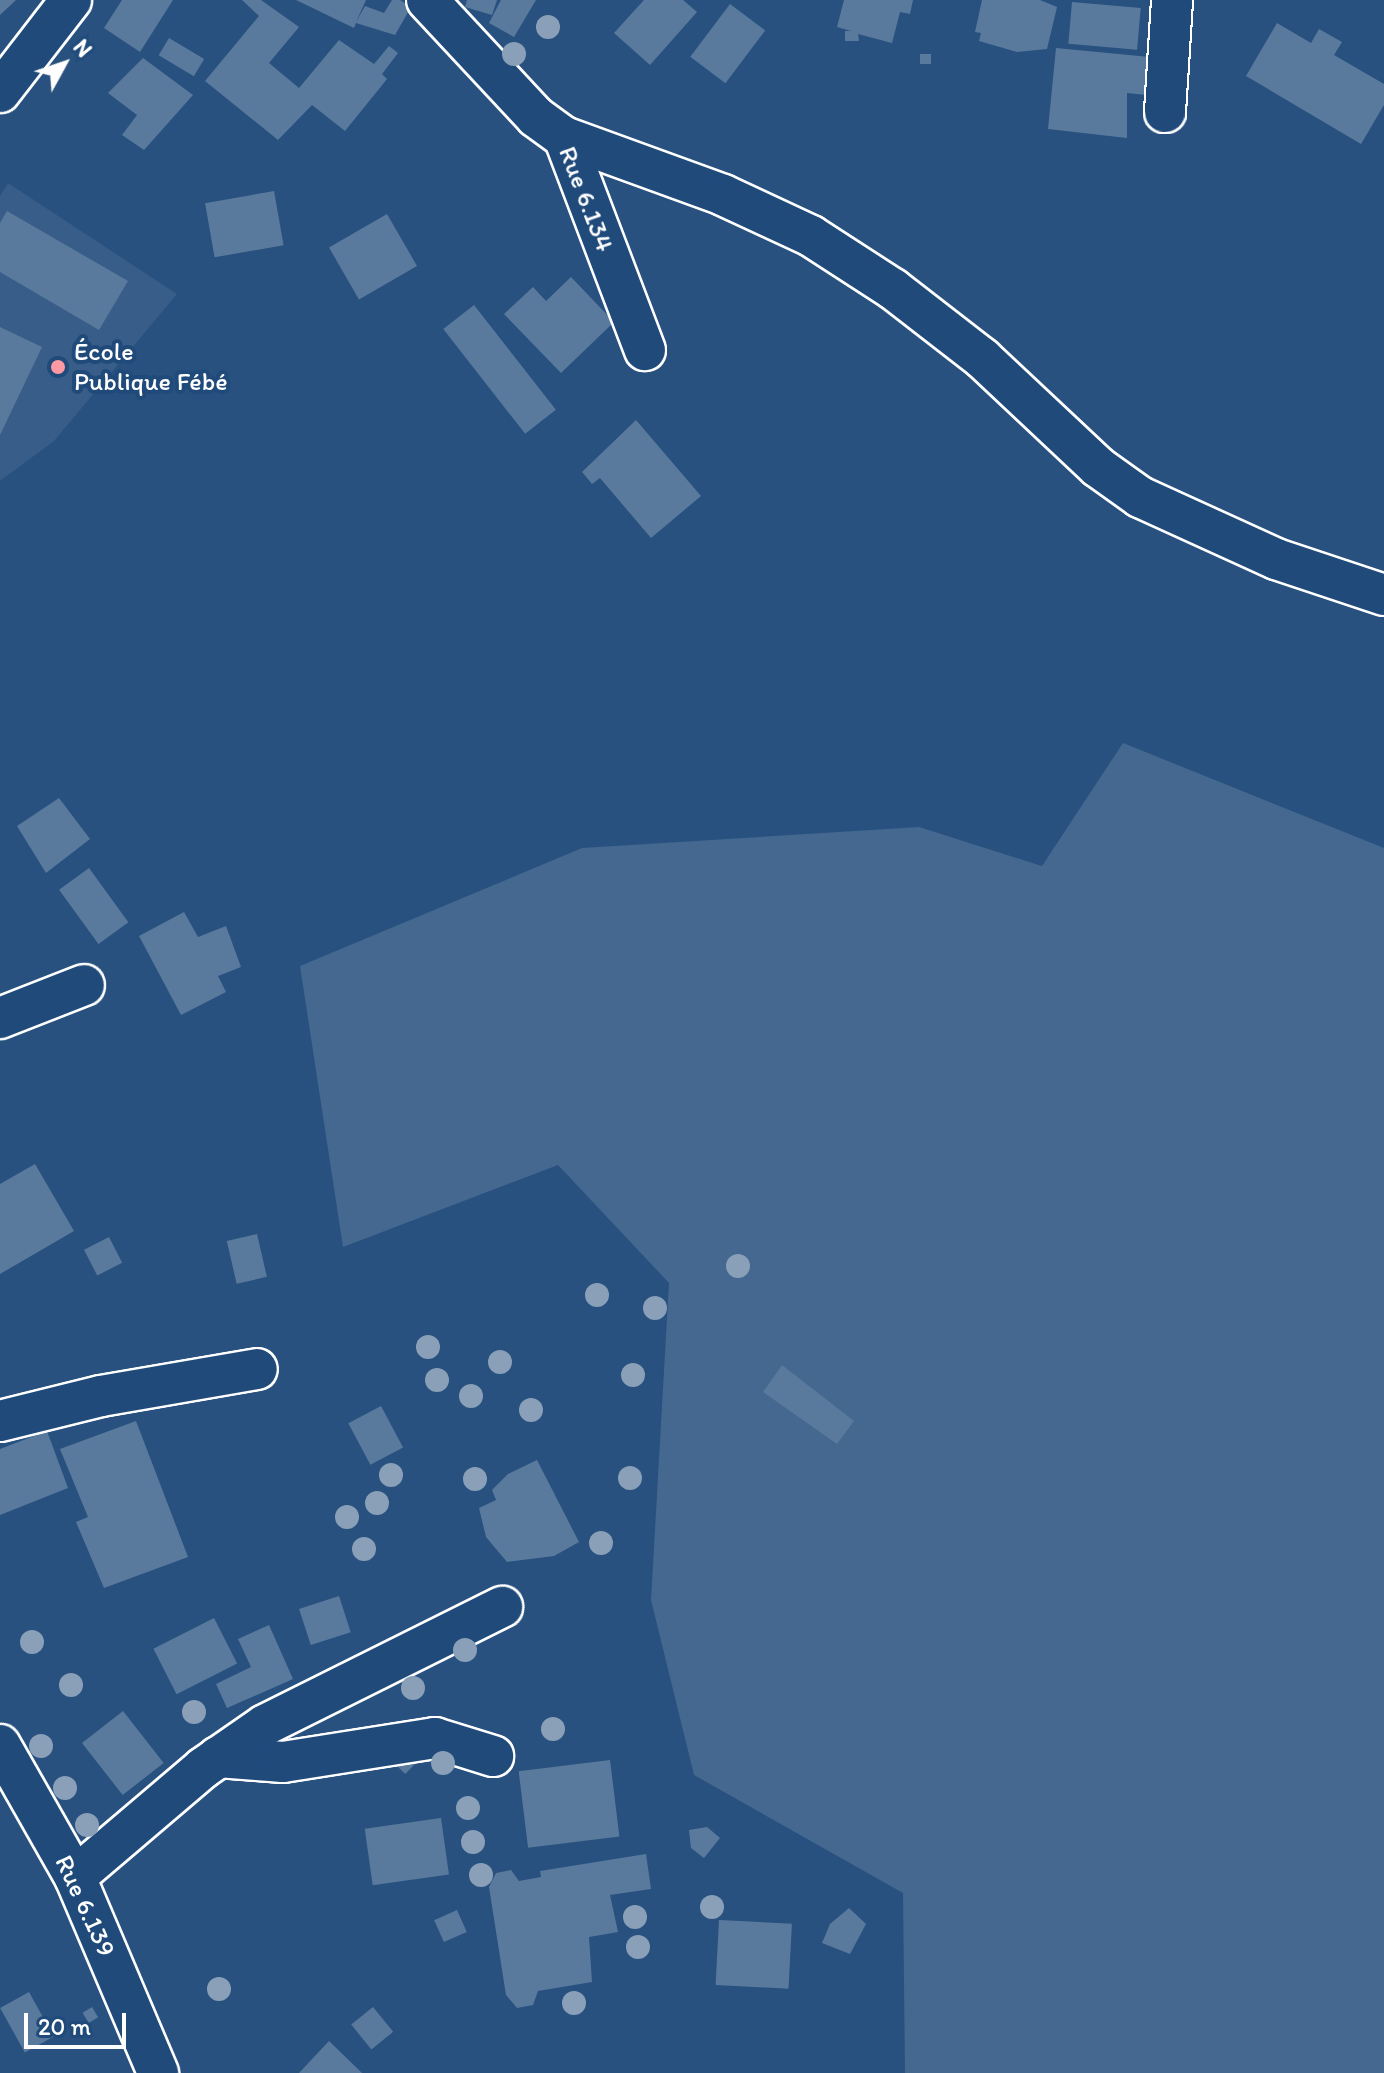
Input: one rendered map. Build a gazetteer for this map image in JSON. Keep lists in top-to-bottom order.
{
  "streets": {
    "street": ["Rue 6.134", "Rue 6.139"]
  },
  "places": ["École Publique Fébé"],
  "scale_bar": "20 m",
  "north": "top right"
}
